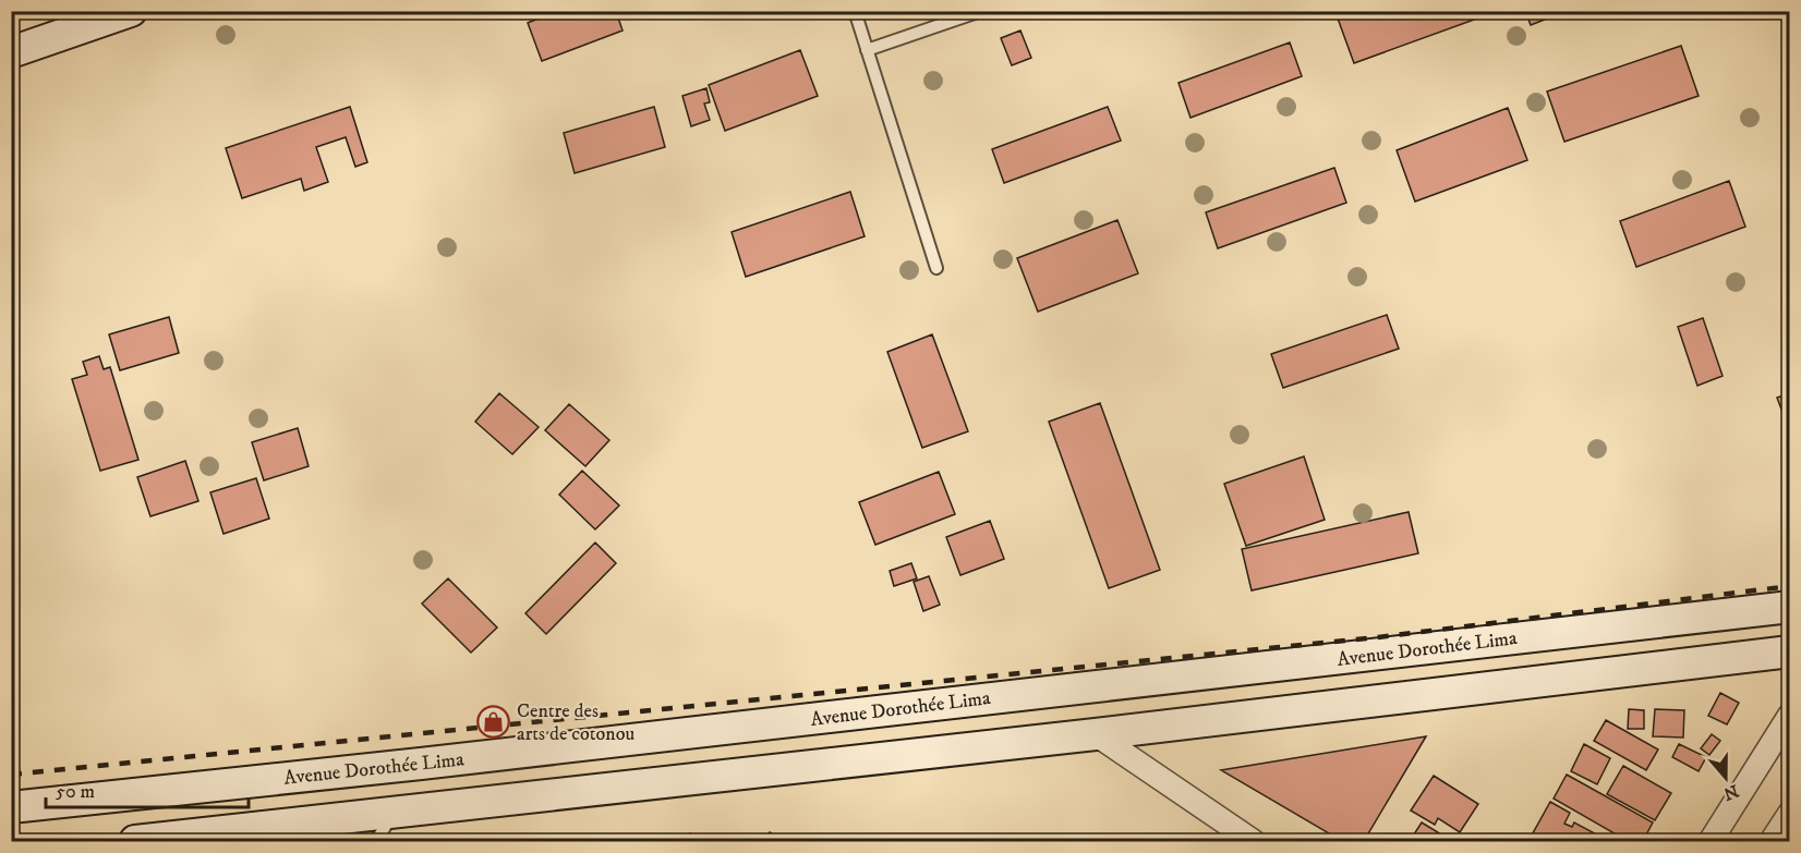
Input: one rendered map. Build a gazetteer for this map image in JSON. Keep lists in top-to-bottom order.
{
  "streets": {
    "main road": ["Avenue Dorothée Lima"]
  },
  "places": {
    "shop": ["Centre des arts de cotonou"]
  },
  "scale_bar": "50 m",
  "north": "bottom"
}
